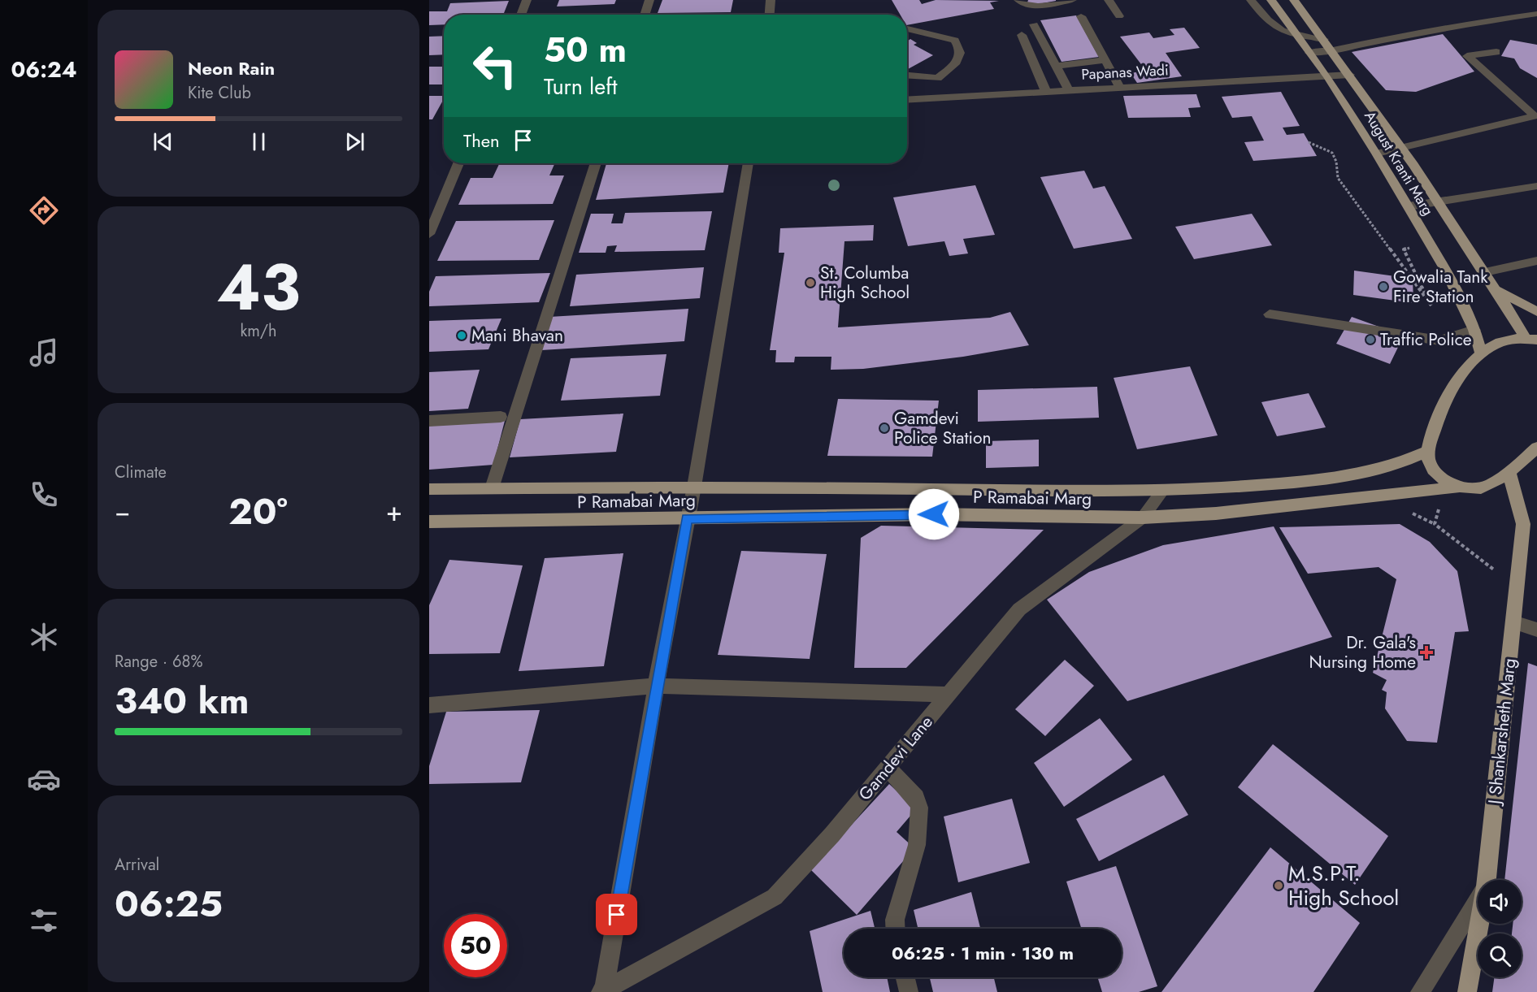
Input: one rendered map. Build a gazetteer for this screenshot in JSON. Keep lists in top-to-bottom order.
{
  "streets": {
    "main road": ["August Kranti Marg", "P Ramabai Marg", "J Shankarsheth Marg"],
    "street": ["Papanas Wadi", "Gamdevi Lane"]
  },
  "crossings": [
    ["Papanas Wadi", "August Kranti Marg"],
    ["P Ramabai Marg", "J Shankarsheth Marg"],
    ["P Ramabai Marg", "Gamdevi Lane"]
  ],
  "places": {
    "other": [
      "St. Columba High School",
      "Gowalia Tank Fire Station",
      "Mani Bhavan",
      "Traffic Police",
      "Gamdevi Police Station",
      "M.S.P.T. High School"
    ],
    "health": ["Dr. Gala's Nursing Home"]
  },
  "page": {
    "tabs": "06:24",
    "turn": ["50 m", "Turn left"],
    "song": ["Neon Rain", "Kite Club"],
    "then": "Then",
    "tile": [
      ["43", "km/h"],
      "Climate",
      ["Range · 68%", "340 km"],
      ["Arrival", "06:25"]
    ],
    "heat": ["−", "20°", "+"],
    "limit": "50",
    "trip": "06:25 · 1 min · 130 m"
  }
}
